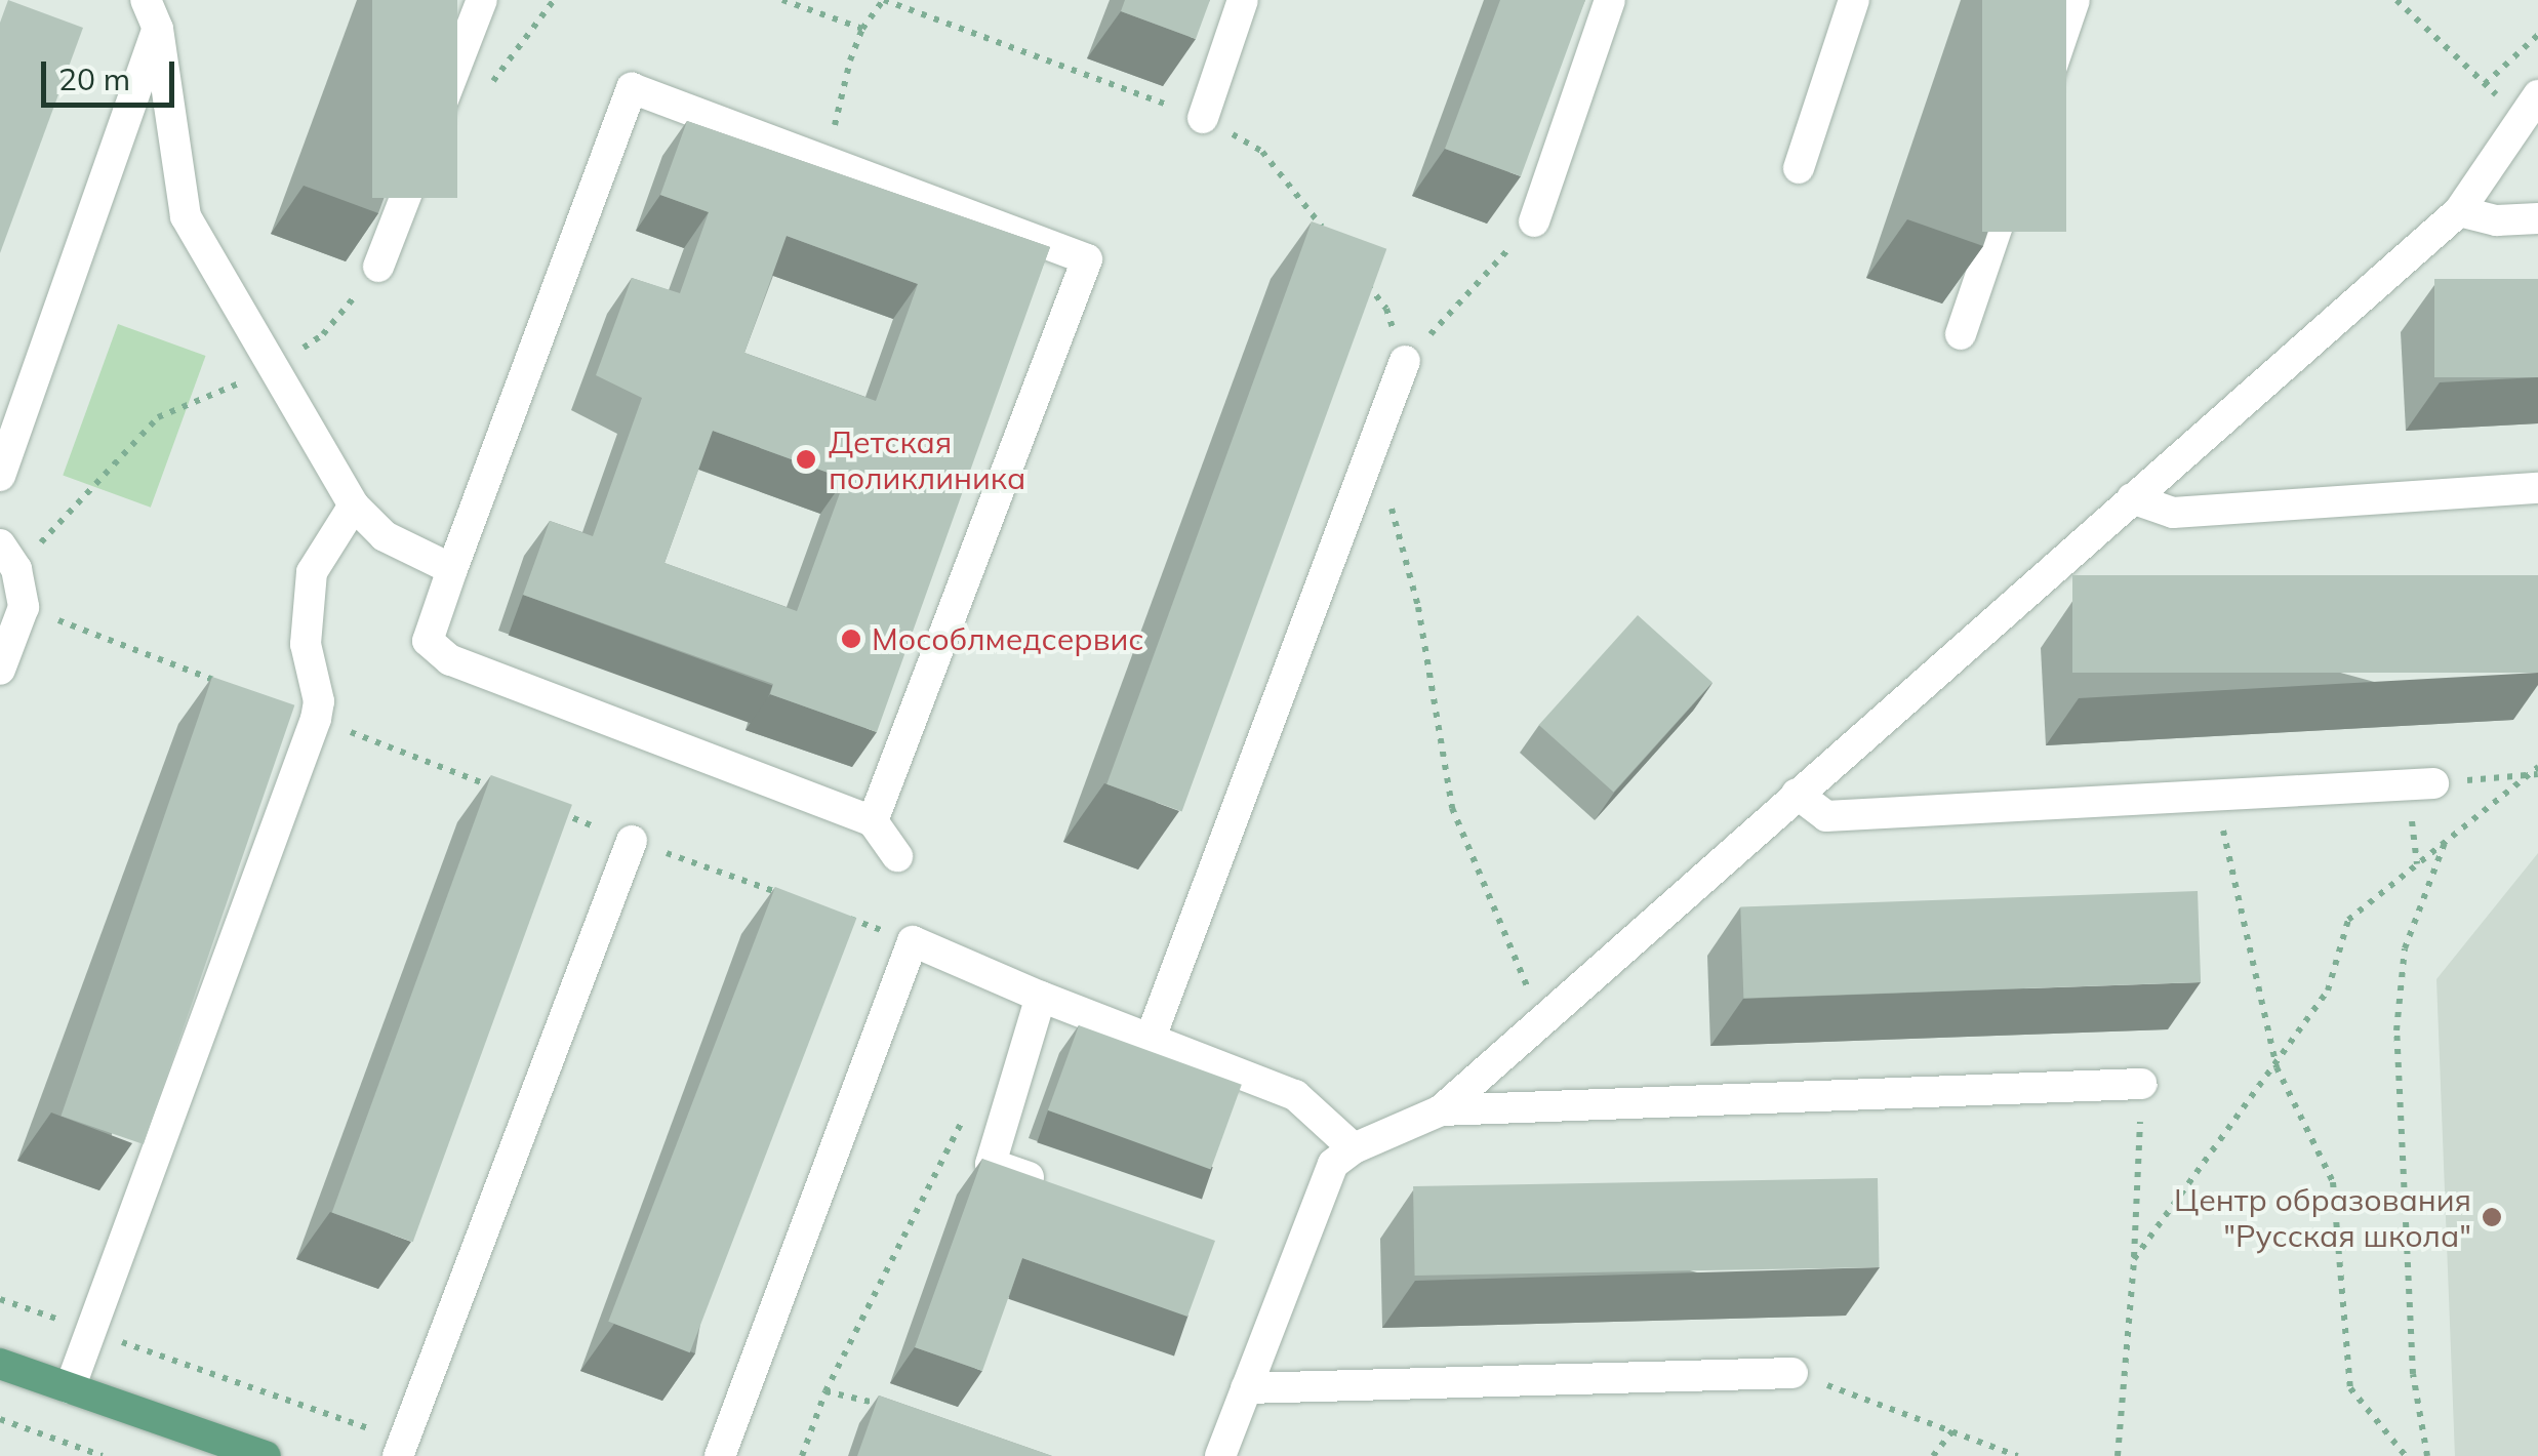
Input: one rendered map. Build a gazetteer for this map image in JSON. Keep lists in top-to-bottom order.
{
  "places": ["Детская поликлиника", "Мособлмедсервис", "Центр образования \"Русская школа\""],
  "scale_bar": "20 m"
}
